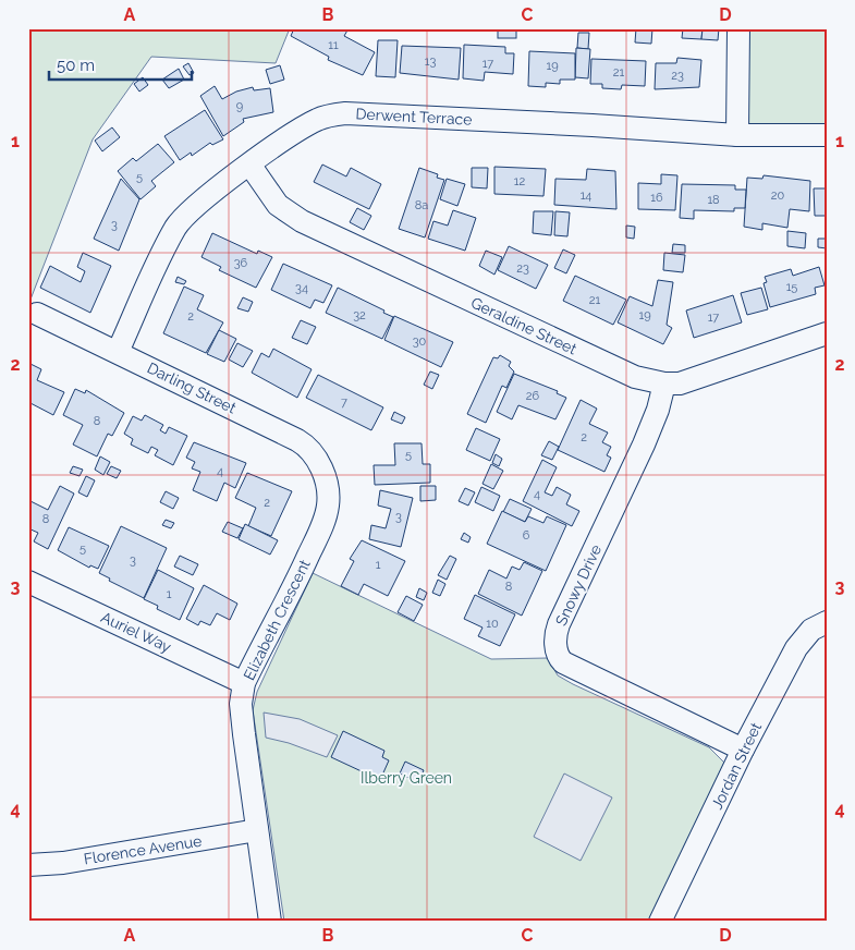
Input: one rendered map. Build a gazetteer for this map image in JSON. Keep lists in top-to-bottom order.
{
  "streets": {
    "street": [
      "Derwent Terrace",
      "Geraldine Street",
      "Darling Street",
      "Snowy Drive",
      "Elizabeth Crescent",
      "Auriel Way",
      "Jordan Street",
      "Florence Avenue"
    ]
  },
  "crossings": [
    ["Derwent Terrace", "Geraldine Street"],
    ["Derwent Terrace", "Darling Street"],
    ["Geraldine Street", "Snowy Drive"],
    ["Darling Street", "Elizabeth Crescent"],
    ["Snowy Drive", "Jordan Street"],
    ["Elizabeth Crescent", "Auriel Way"],
    ["Elizabeth Crescent", "Florence Avenue"]
  ],
  "parks": ["Ilberry Green"],
  "house_numbers": [
    "11",
    "13",
    "17",
    "19",
    "21",
    "23",
    "9",
    "5",
    "12",
    "14",
    "20",
    "16",
    "18",
    "8a",
    "3",
    "36",
    "23",
    "15",
    "34",
    "21",
    "32",
    "19",
    "2",
    "17",
    "30",
    "26",
    "7",
    "8",
    "2",
    "5",
    "4",
    "4",
    "2",
    "3",
    "8",
    "6",
    "5",
    "3",
    "1",
    "8",
    "1",
    "10"
  ],
  "scale_bar": "50 m",
  "grid": {
    "columns": [
      "A",
      "B",
      "C",
      "D"
    ],
    "rows": [
      "1",
      "2",
      "3",
      "4"
    ]
  }
}
